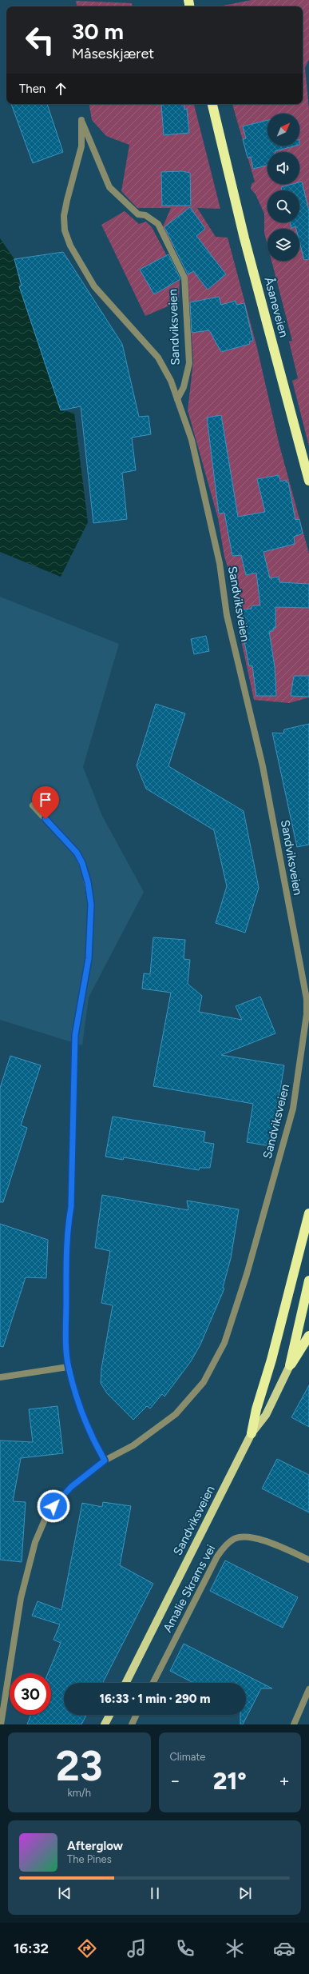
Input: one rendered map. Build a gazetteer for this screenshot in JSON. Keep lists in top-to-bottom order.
{
  "streets": {
    "highway": ["Åsaneveien"],
    "main road": ["Sandviksveien"],
    "street": ["Amalie Skrams vei"]
  },
  "north": "top right",
  "page": {
    "turn": ["30 m", "Måseskjæret"],
    "then": "Then",
    "limit": "30",
    "trip": "16:33 · 1 min · 290 m",
    "tile": [
      ["23", "km/h"],
      "Climate"
    ],
    "heat": ["−", "21°", "+"],
    "song": ["Afterglow", "The Pines"],
    "tabs": "16:32"
  }
}
